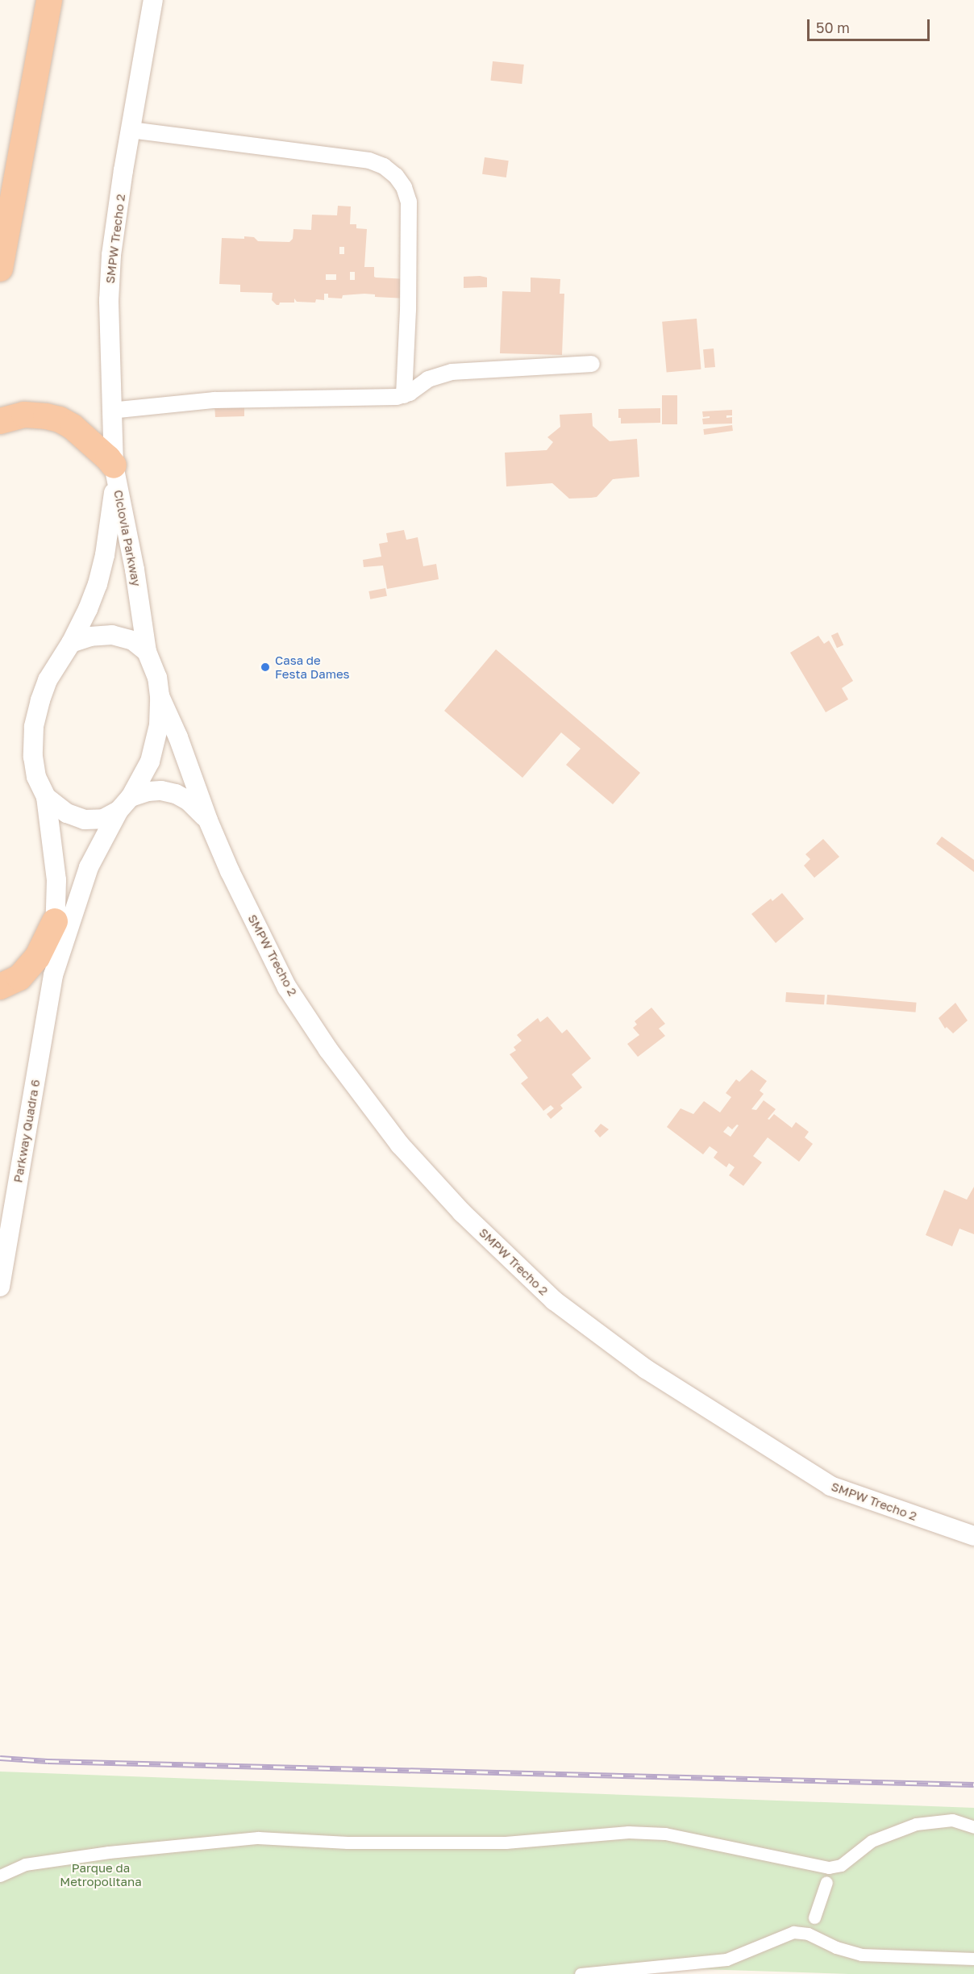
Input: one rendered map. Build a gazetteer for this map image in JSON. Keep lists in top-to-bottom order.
{
  "streets": {
    "street": ["SMPW Trecho 2", "Ciclovia Parkway", "Parkway Quadra 6"]
  },
  "crossings": [
    ["SMPW Trecho 2", "Ciclovia Parkway"],
    ["Ciclovia Parkway", "Parkway Quadra 6"]
  ],
  "parks": ["Parque da Metropolitana"],
  "places": ["Casa de Festa Dames"],
  "scale_bar": "50 m"
}
